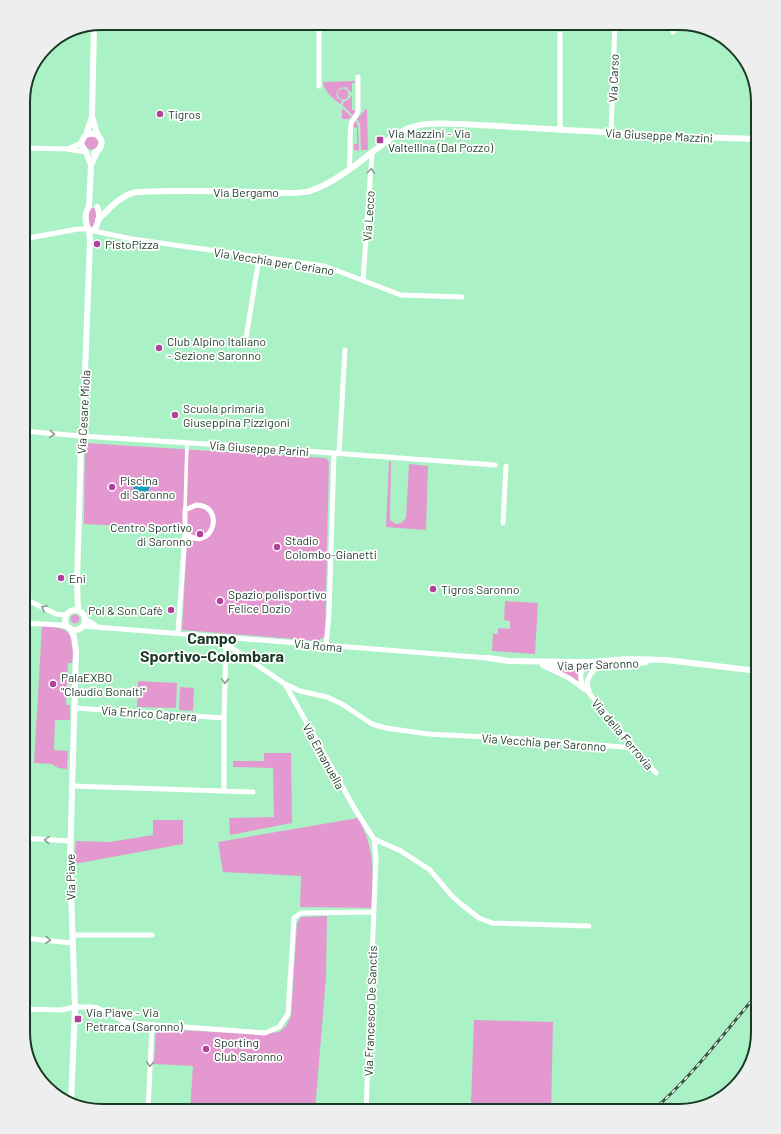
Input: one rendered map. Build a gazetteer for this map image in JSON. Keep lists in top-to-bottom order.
{
  "streets": {
    "street": [
      "Via Carso",
      "Via Giuseppe Mazzini",
      "Via Bergamo",
      "Via Lecco",
      "Via Vecchia per Ceriano",
      "Via Cesare Miola",
      "Via Giuseppe Parini",
      "Via Roma",
      "Via per Saronno",
      "Via Enrico Caprera",
      "Via della Ferrovia",
      "Via Vecchia per Saronno",
      "Via Emanuella",
      "Via Piave",
      "Via Francesco De Sanctis"
    ]
  },
  "crossings": [
    ["Via Carso", "Via Giuseppe Mazzini"],
    ["Via Giuseppe Mazzini", "Via Bergamo"],
    ["Via Giuseppe Mazzini", "Via Lecco"],
    ["Via Bergamo", "Via Lecco"],
    ["Via Bergamo", "Via Vecchia per Ceriano"],
    ["Via Bergamo", "Via Cesare Miola"],
    ["Via Lecco", "Via Vecchia per Ceriano"],
    ["Via Vecchia per Ceriano", "Via Cesare Miola"],
    ["Via Cesare Miola", "Via Giuseppe Parini"],
    ["Via Cesare Miola", "Via Roma"],
    ["Via Cesare Miola", "Via Piave"],
    ["Via Roma", "Via per Saronno"],
    ["Via Roma", "Via Piave"],
    ["Via per Saronno", "Via della Ferrovia"],
    ["Via Enrico Caprera", "Via Piave"],
    ["Via della Ferrovia", "Via Vecchia per Saronno"],
    ["Via Vecchia per Saronno", "Via Emanuella"],
    ["Via Emanuella", "Via Francesco De Sanctis"]
  ],
  "one_way": ["Via Lecco"],
  "districts": ["Campo Sportivo-Colombara"],
  "places": {
    "other": [
      "Tigros",
      "PistoPizza",
      "Club Alpino Italiano - Sezione Saronno",
      "Scuola primaria Giuseppina Pizzigoni",
      "Piscina di Saronno",
      "Centro Sportivo di Saronno",
      "Stadio Colombo-Gianetti",
      "Eni",
      "Tigros Saronno",
      "Spazio polisportivo Felice Dozio",
      "Pol & Son Cafè",
      "PalaEXBO \"Claudio Bonaiti\"",
      "Sporting Club Saronno"
    ],
    "transit": ["Via Mazzini - Via Valtellina (Dal Pozzo)", "Via Piave - Via Petrarca (Saronno)"]
  }
}
